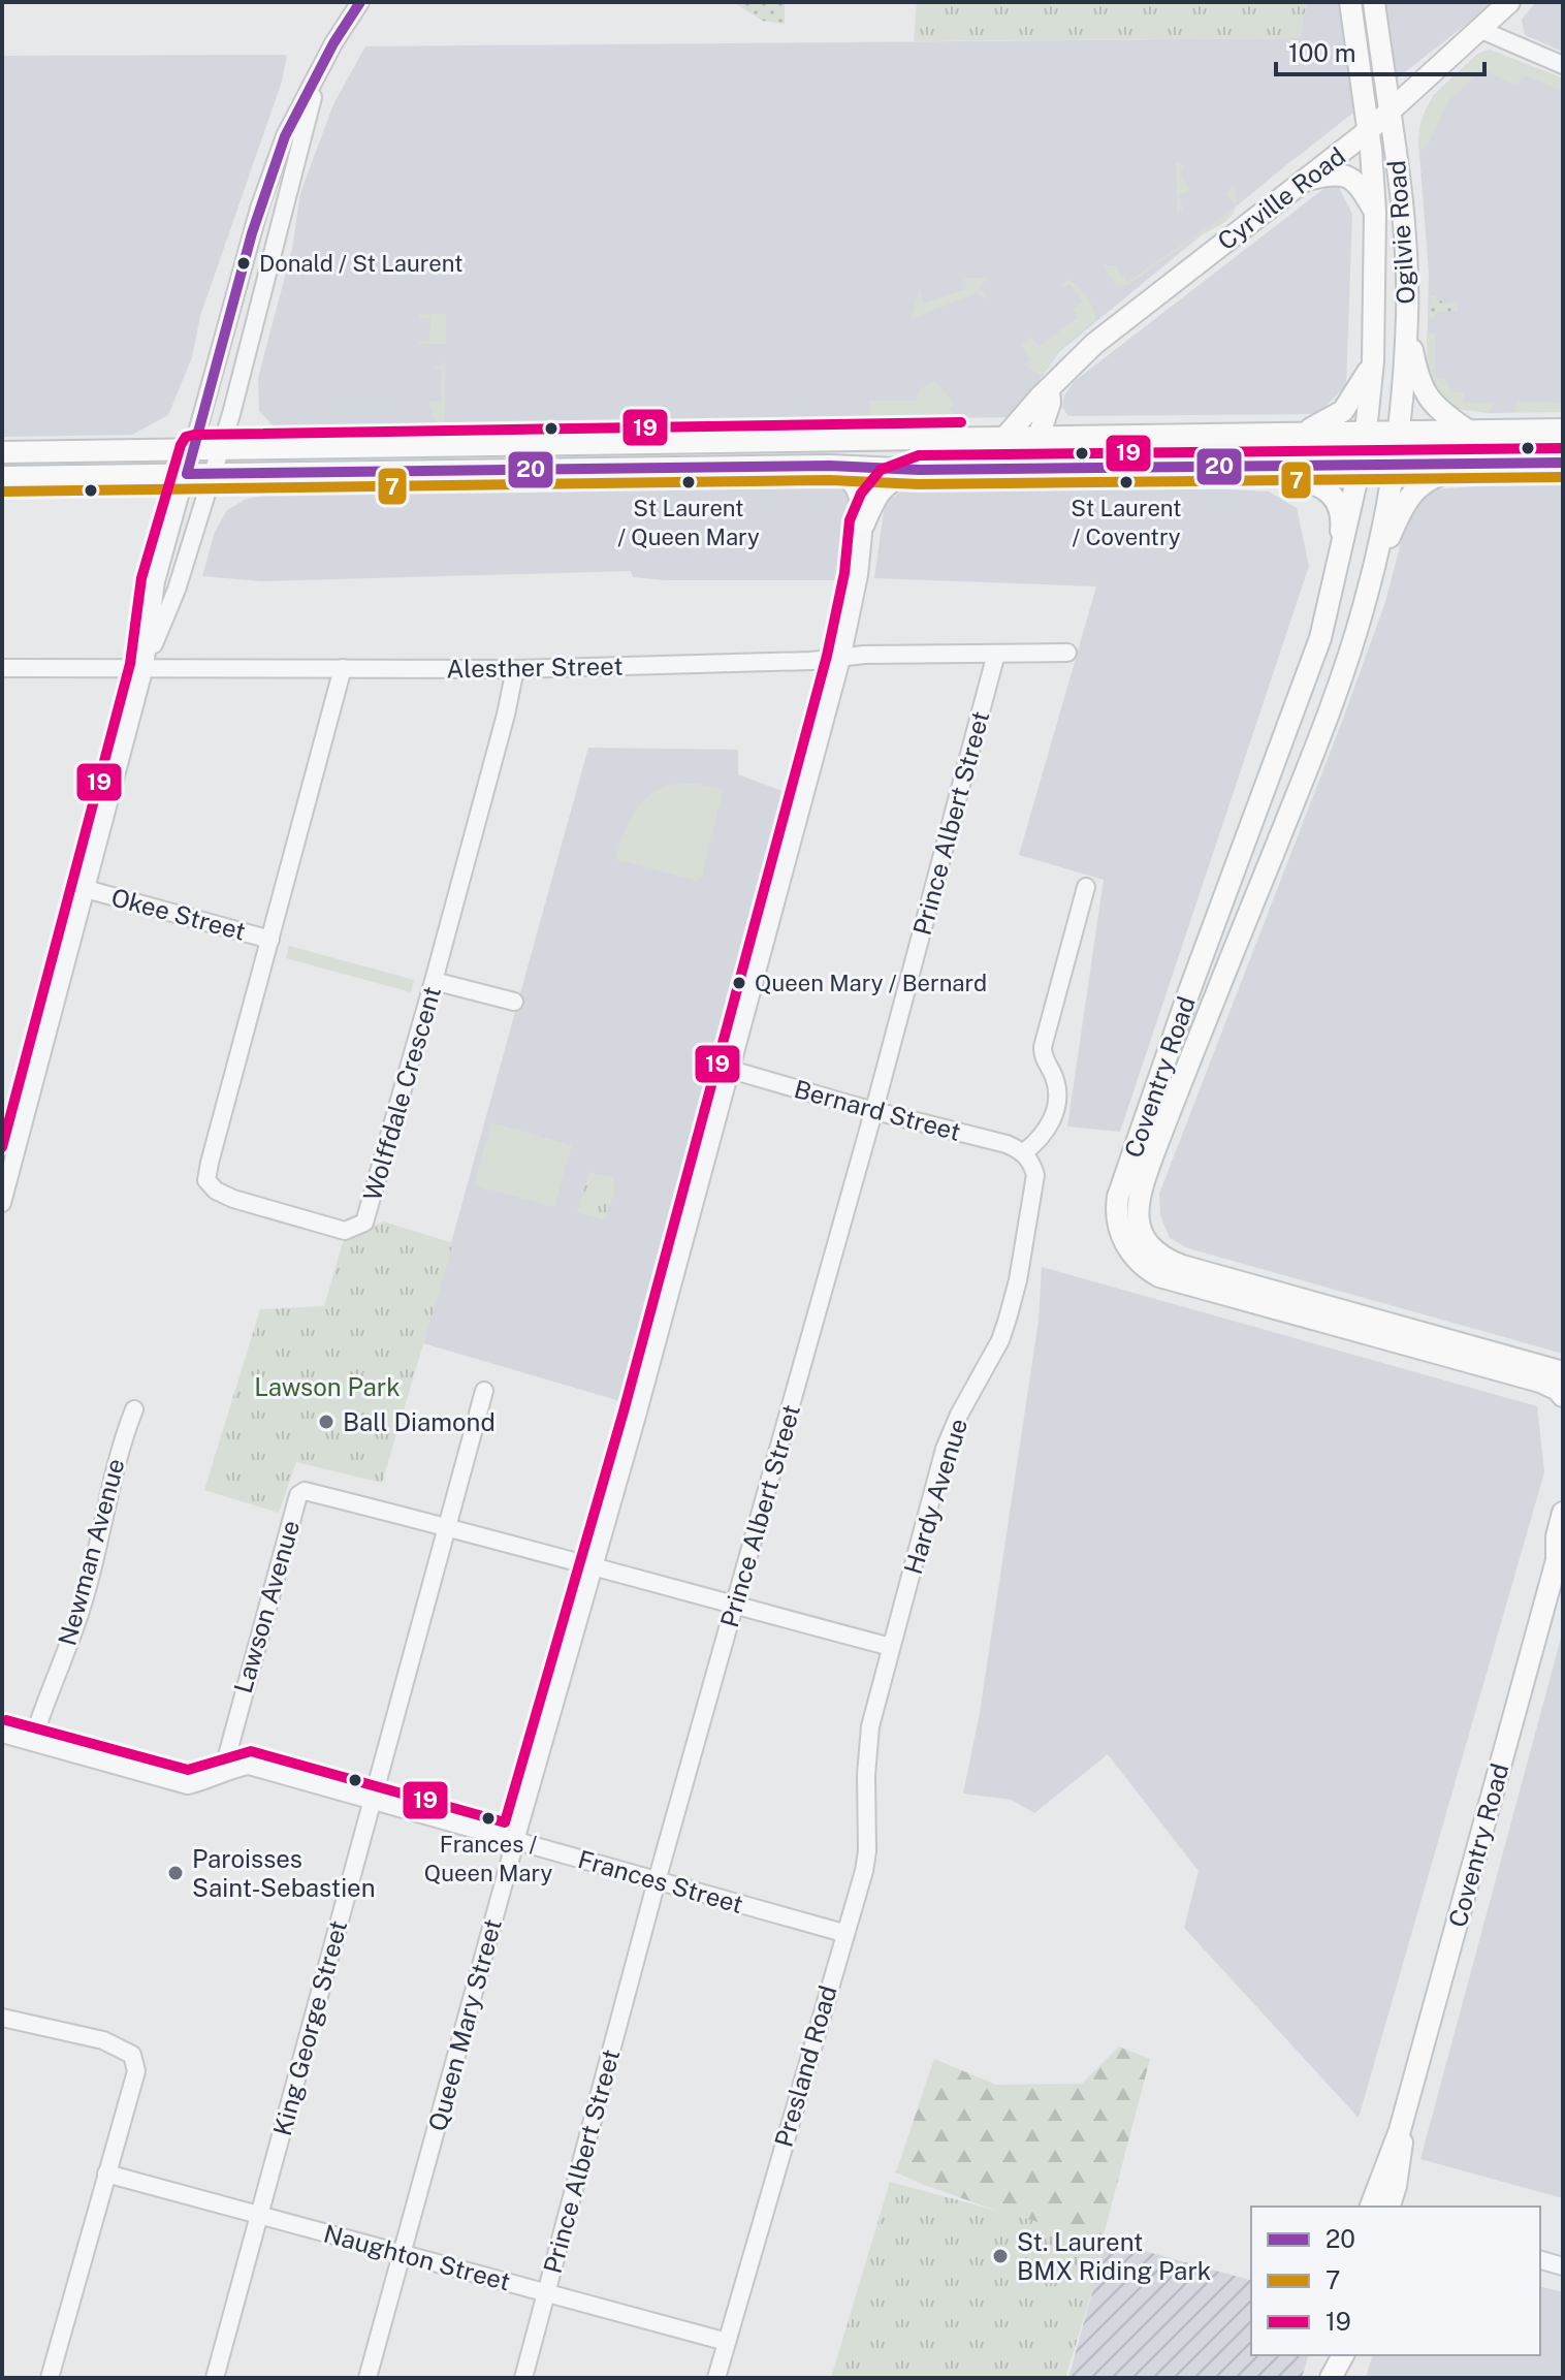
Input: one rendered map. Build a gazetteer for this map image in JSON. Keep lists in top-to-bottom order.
{
  "streets": {
    "main road": ["Cyrville Road", "Ogilvie Road", "Coventry Road"],
    "street": [
      "Alesther Street",
      "Prince Albert Street",
      "Okee Street",
      "Wolffdale Crescent",
      "Bernard Street",
      "Hardy Avenue",
      "Newman Avenue",
      "Lawson Avenue",
      "Frances Street",
      "Queen Mary Street",
      "King George Street",
      "Presland Road",
      "Naughton Street"
    ]
  },
  "crossings": [
    ["Cyrville Road", "Ogilvie Road"],
    ["Ogilvie Road", "Coventry Road"],
    ["Alesther Street", "Prince Albert Street"],
    ["Alesther Street", "Wolffdale Crescent"],
    ["Alesther Street", "Queen Mary Street"],
    ["Prince Albert Street", "Bernard Street"],
    ["Prince Albert Street", "Frances Street"],
    ["Prince Albert Street", "Naughton Street"],
    ["Okee Street", "Wolffdale Crescent"],
    ["Bernard Street", "Hardy Avenue"],
    ["Bernard Street", "Queen Mary Street"],
    ["Hardy Avenue", "Presland Road"],
    ["Newman Avenue", "Frances Street"],
    ["Lawson Avenue", "Frances Street"],
    ["Lawson Avenue", "King George Street"],
    ["Frances Street", "Queen Mary Street"],
    ["Frances Street", "King George Street"],
    ["Frances Street", "Presland Road"],
    ["Queen Mary Street", "Naughton Street"],
    ["King George Street", "Naughton Street"],
    ["Presland Road", "Naughton Street"]
  ],
  "parks": ["Lawson Park"],
  "places": [
    "Donald / St Laurent",
    "St Laurent / Queen Mary",
    "St Laurent / Coventry",
    "Queen Mary / Bernard",
    "Ball Diamond",
    "Frances / Queen Mary",
    "Paroisses Saint-Sebastien",
    "St. Laurent BMX Riding Park"
  ],
  "lines": ["transit line 20", "transit line 19", "transit line 7"],
  "legend": ["20", "7", "19"],
  "scale_bar": "100 m"
}
